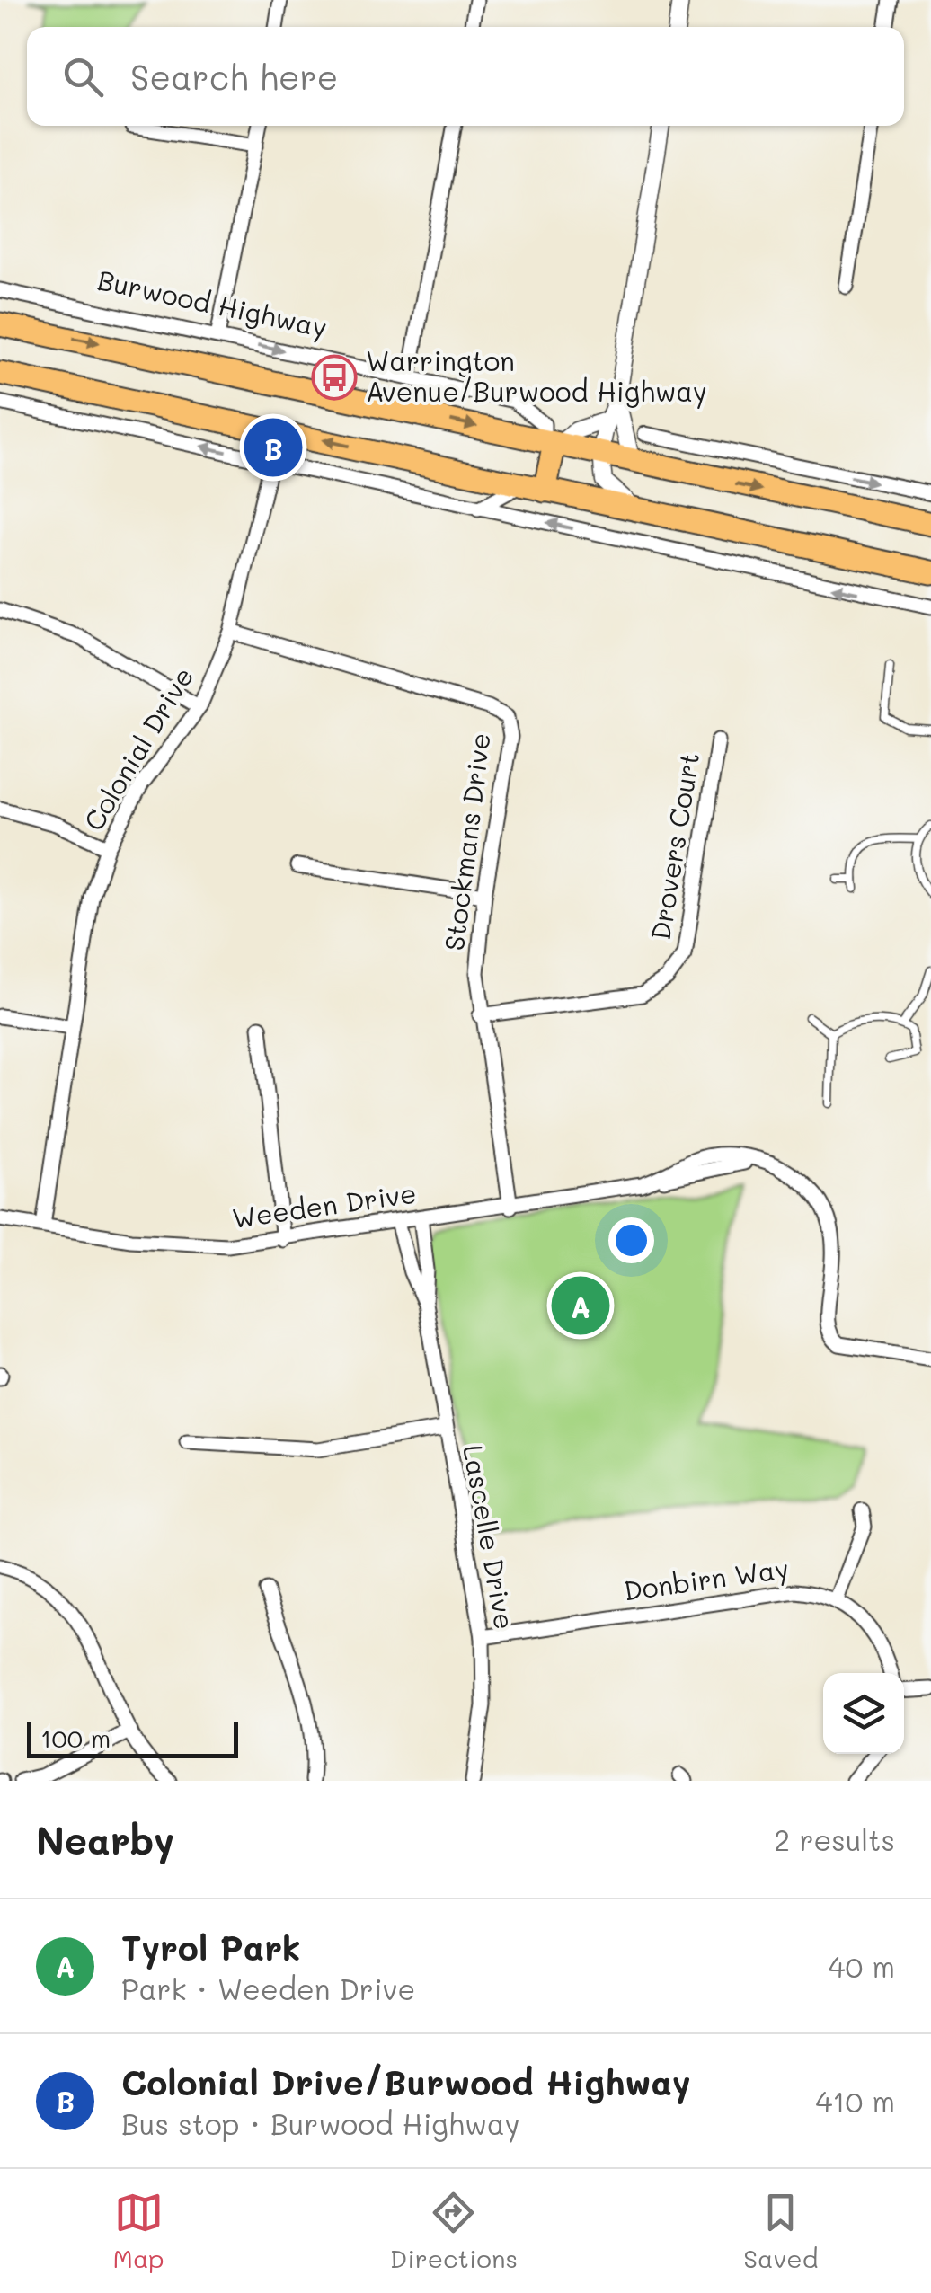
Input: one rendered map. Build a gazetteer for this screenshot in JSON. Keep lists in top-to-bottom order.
{
  "streets": {
    "street": [
      "Burwood Highway",
      "Colonial Drive",
      "Stockmans Drive",
      "Drovers Court",
      "Weeden Drive",
      "Lascelle Drive",
      "Donbirn Way"
    ]
  },
  "crossings": [
    ["Colonial Drive", "Stockmans Drive"],
    ["Colonial Drive", "Weeden Drive"],
    ["Stockmans Drive", "Drovers Court"],
    ["Stockmans Drive", "Weeden Drive"],
    ["Weeden Drive", "Lascelle Drive"],
    ["Lascelle Drive", "Donbirn Way"]
  ],
  "places": {
    "bus stop": ["Warrington Avenue/Burwood Highway"]
  },
  "scale_bar": "100 m",
  "page": {
    "search": "Search here",
    "pins": ["B", "A"],
    "scale": "100 m",
    "heading": ["Nearby", "2 results"],
    "list": [
      {
        "mark": "A",
        "name": "Tyrol Park",
        "note": "Park · Weeden Drive",
        "value": "40 m"
      },
      {
        "mark": "B",
        "name": "Colonial Drive/Burwood Highway",
        "note": "Bus stop · Burwood Highway",
        "value": "410 m"
      }
    ],
    "nav": ["Map", "Directions", "Saved"]
  }
}
